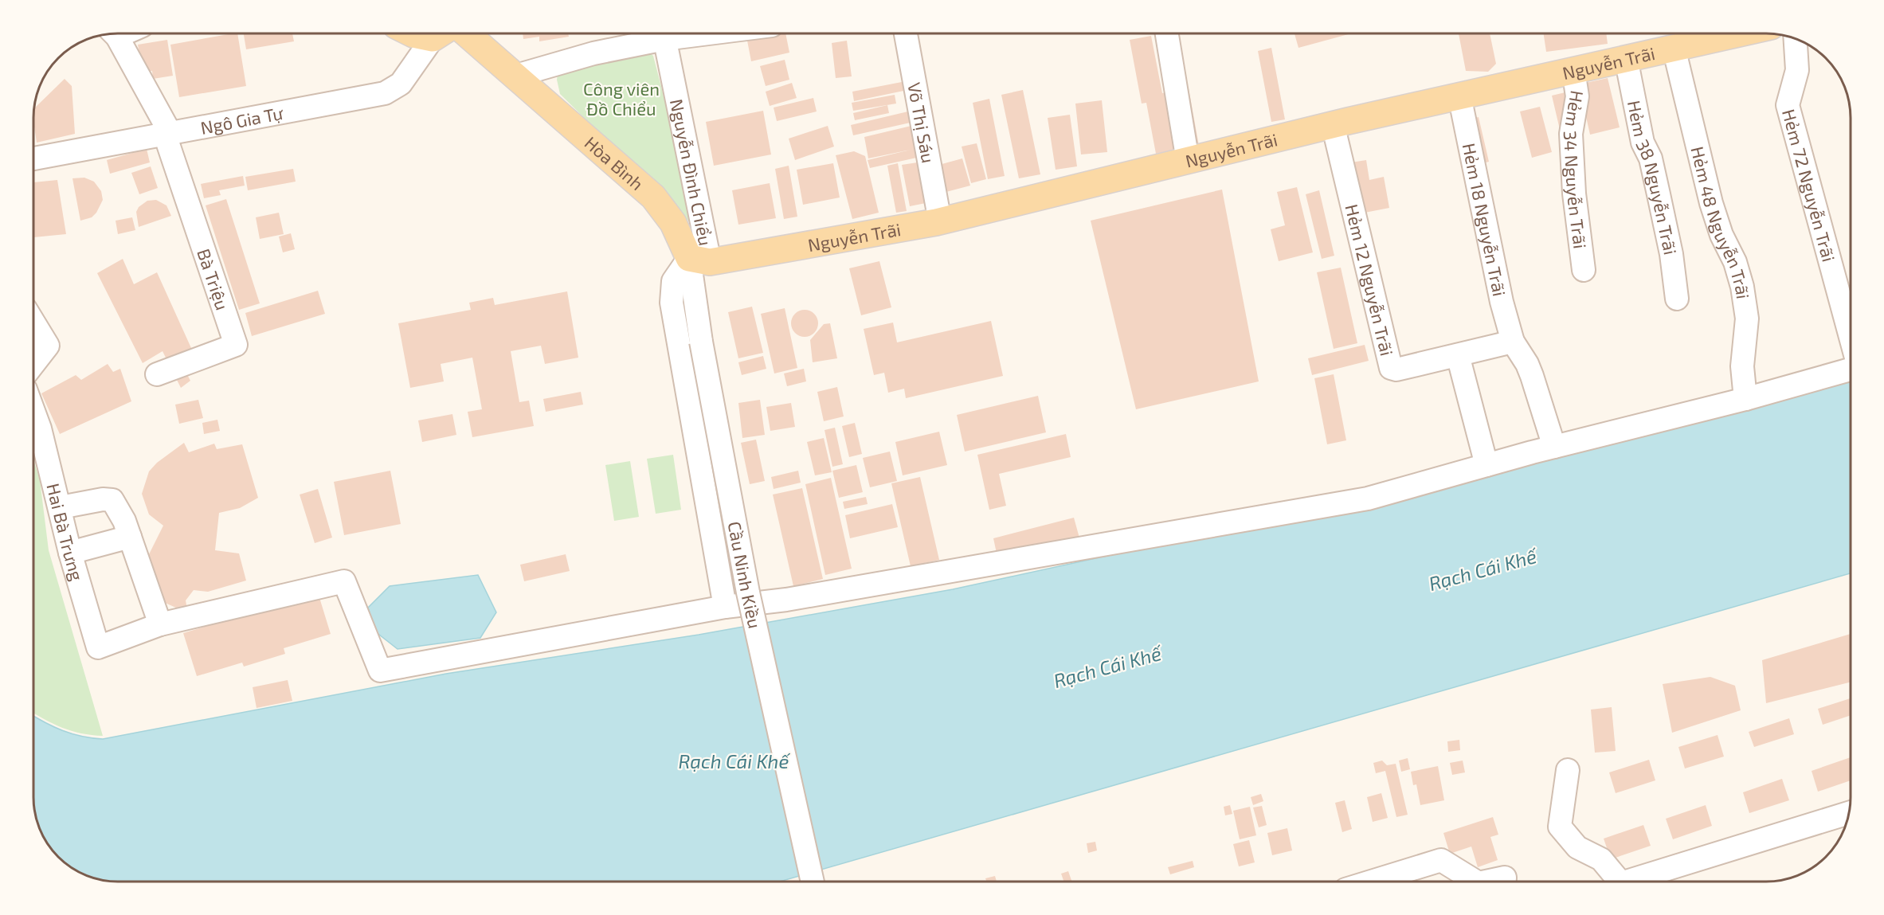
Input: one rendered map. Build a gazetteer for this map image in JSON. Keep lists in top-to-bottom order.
{
  "streets": {
    "main road": ["Nguyễn Trãi", "Hòa Bình"],
    "street": [
      "Ngô Gia Tự",
      "Võ Thị Sáu",
      "Hẻm 34 Nguyễn Trãi",
      "Nguyễn Đình Chiểu",
      "Hẻm 38 Nguyễn Trãi",
      "Hẻm 72 Nguyễn Trãi",
      "Hẻm 18 Nguyễn Trãi",
      "Hẻm 48 Nguyễn Trãi",
      "Bà Triệu",
      "Hẻm 12 Nguyễn Trãi",
      "Hai Bà Trưng",
      "Cầu Ninh Kiều"
    ]
  },
  "crossings": [
    ["Nguyễn Trãi", "Võ Thị Sáu"],
    ["Nguyễn Trãi", "Hòa Bình"],
    ["Nguyễn Trãi", "Hẻm 34 Nguyễn Trãi"],
    ["Nguyễn Trãi", "Nguyễn Đình Chiểu"],
    ["Nguyễn Trãi", "Hẻm 38 Nguyễn Trãi"],
    ["Nguyễn Trãi", "Hẻm 18 Nguyễn Trãi"],
    ["Nguyễn Trãi", "Hẻm 48 Nguyễn Trãi"],
    ["Nguyễn Trãi", "Hẻm 12 Nguyễn Trãi"],
    ["Nguyễn Trãi", "Cầu Ninh Kiều"],
    ["Ngô Gia Tự", "Bà Triệu"],
    ["Hòa Bình", "Nguyễn Đình Chiểu"],
    ["Hòa Bình", "Cầu Ninh Kiều"],
    ["Nguyễn Đình Chiểu", "Cầu Ninh Kiều"],
    ["Hẻm 18 Nguyễn Trãi", "Hẻm 12 Nguyễn Trãi"]
  ],
  "water": ["Rạch Cái Khế"],
  "parks": ["Công viên Đồ Chiểu"]
}
